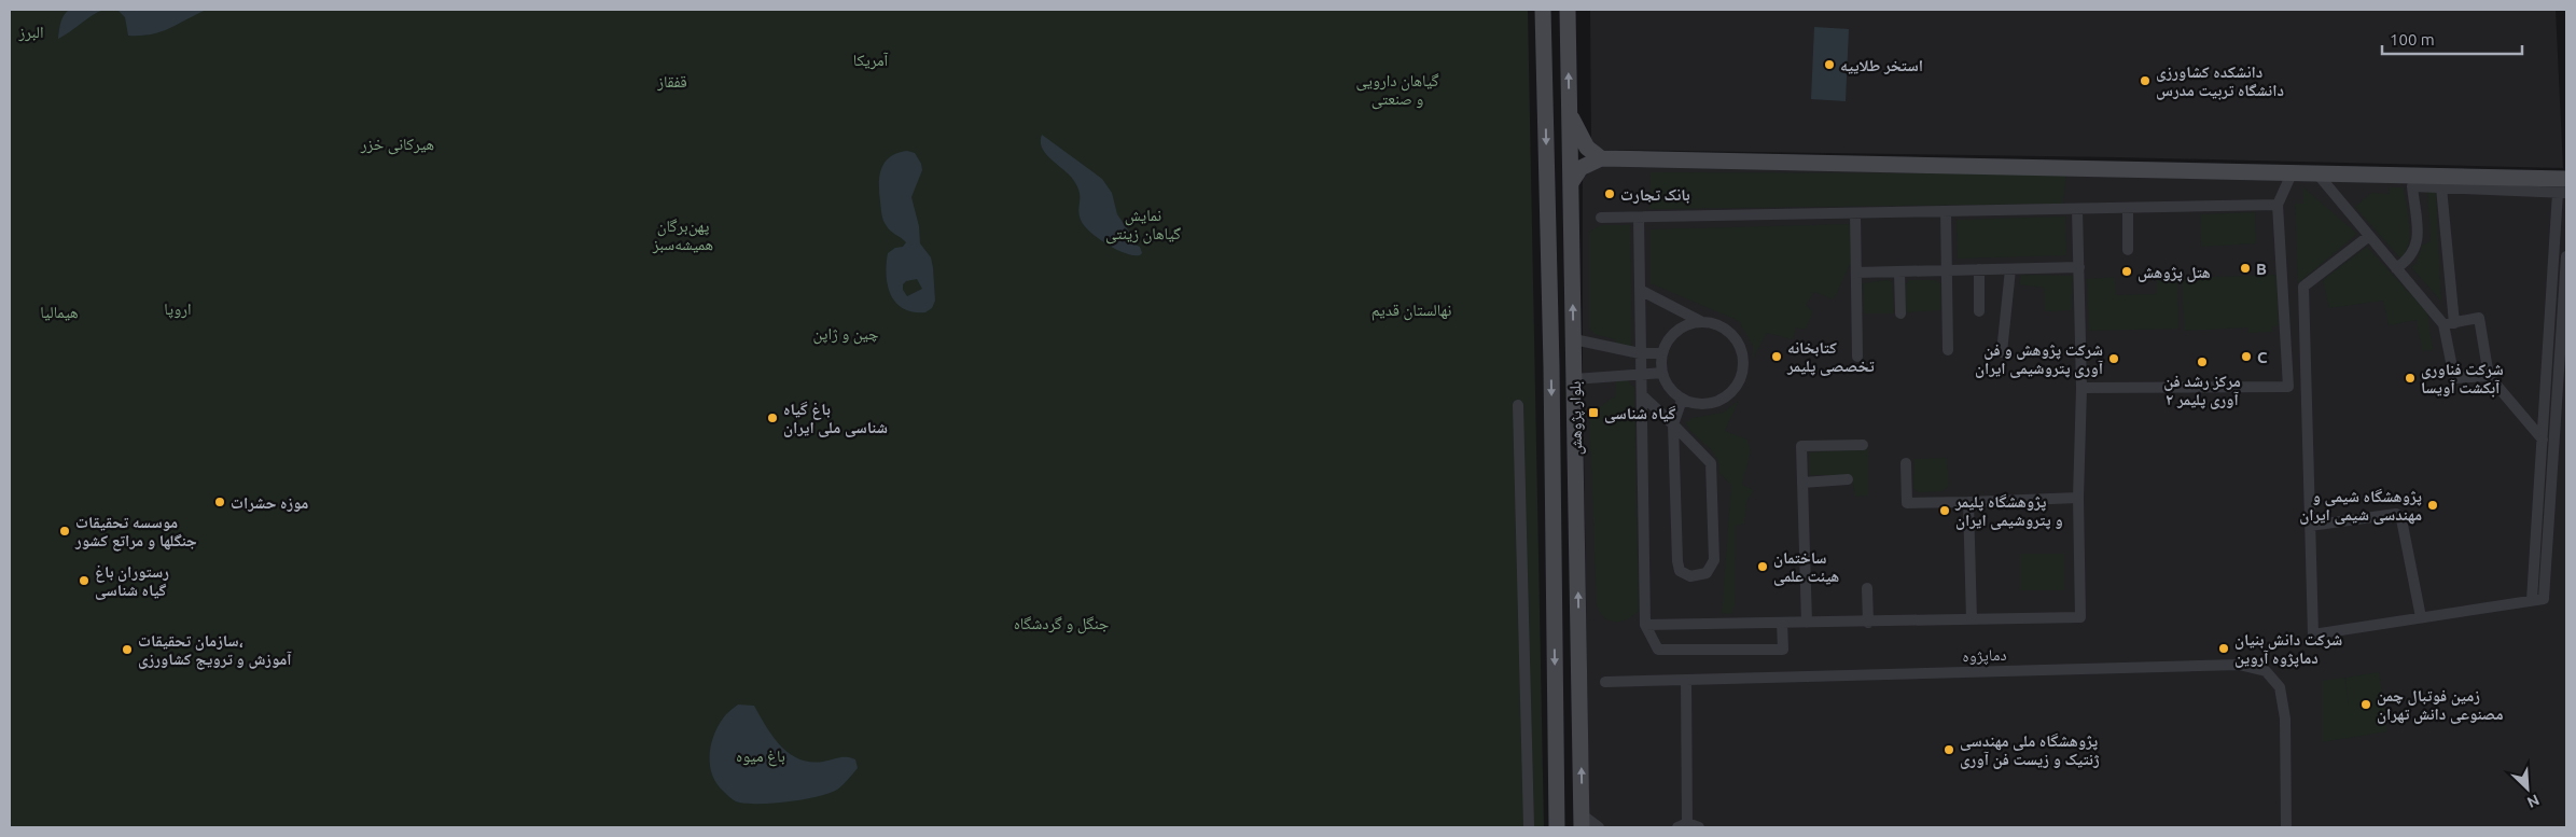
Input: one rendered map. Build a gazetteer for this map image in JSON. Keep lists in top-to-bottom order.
{
  "streets": {
    "street": ["بلوار پژوهش", "دماپژوه"]
  },
  "parks": [
    "البرز",
    "آمریکا",
    "گیاهان دارویی و صنعتی",
    "قفقاز",
    "هیرکانی خزر",
    "نمایش گیاهان زینتی",
    "پهن‌برگان همیشه‌سبز",
    "اروپا",
    "نهالستان قدیم",
    "هیمالیا",
    "چین و ژاپن",
    "جنگل و گردشگاه",
    "باغ میوه"
  ],
  "places": {
    "other": [
      "استخر طلاییه",
      "دانشکده کشاورزی دانشگاه تربیت مدرس",
      "بانک تجارت",
      "B",
      "هتل پژوهش",
      "کتابخانه تخصصی پلیمر",
      "C",
      "شرکت پژوهش و فن آوری پتروشیمی ایران",
      "مرکز رشد فن آوری پلیمر ۲",
      "شرکت فناوری آبکشت آویسا",
      "باغ گیاه‌ شناسی ملی ایران",
      "موزه حشرات",
      "پژوهشگاه شیمی و مهندسی شیمی ایران",
      "پژوهشگاه پلیمر و پتروشیمی ایران",
      "موسسه تحقیقات جنگلها و مراتع کشور",
      "ساختمان هیئت علمی",
      "رستوران باغ گیاه شناسی",
      "شرکت دانش بنیان دماپژوه آروین",
      "سازمان تحقیقات، آموزش و ترویج کشاورزی",
      "زمین فوتبال چمن مصنوعی دانش تهران",
      "پژوهشگاه ملی مهندسی ژنتیک و زیست فن آوری"
    ],
    "transit": ["گیاه شناسی"]
  },
  "scale_bar": "100 m",
  "north": "bottom right"
}
